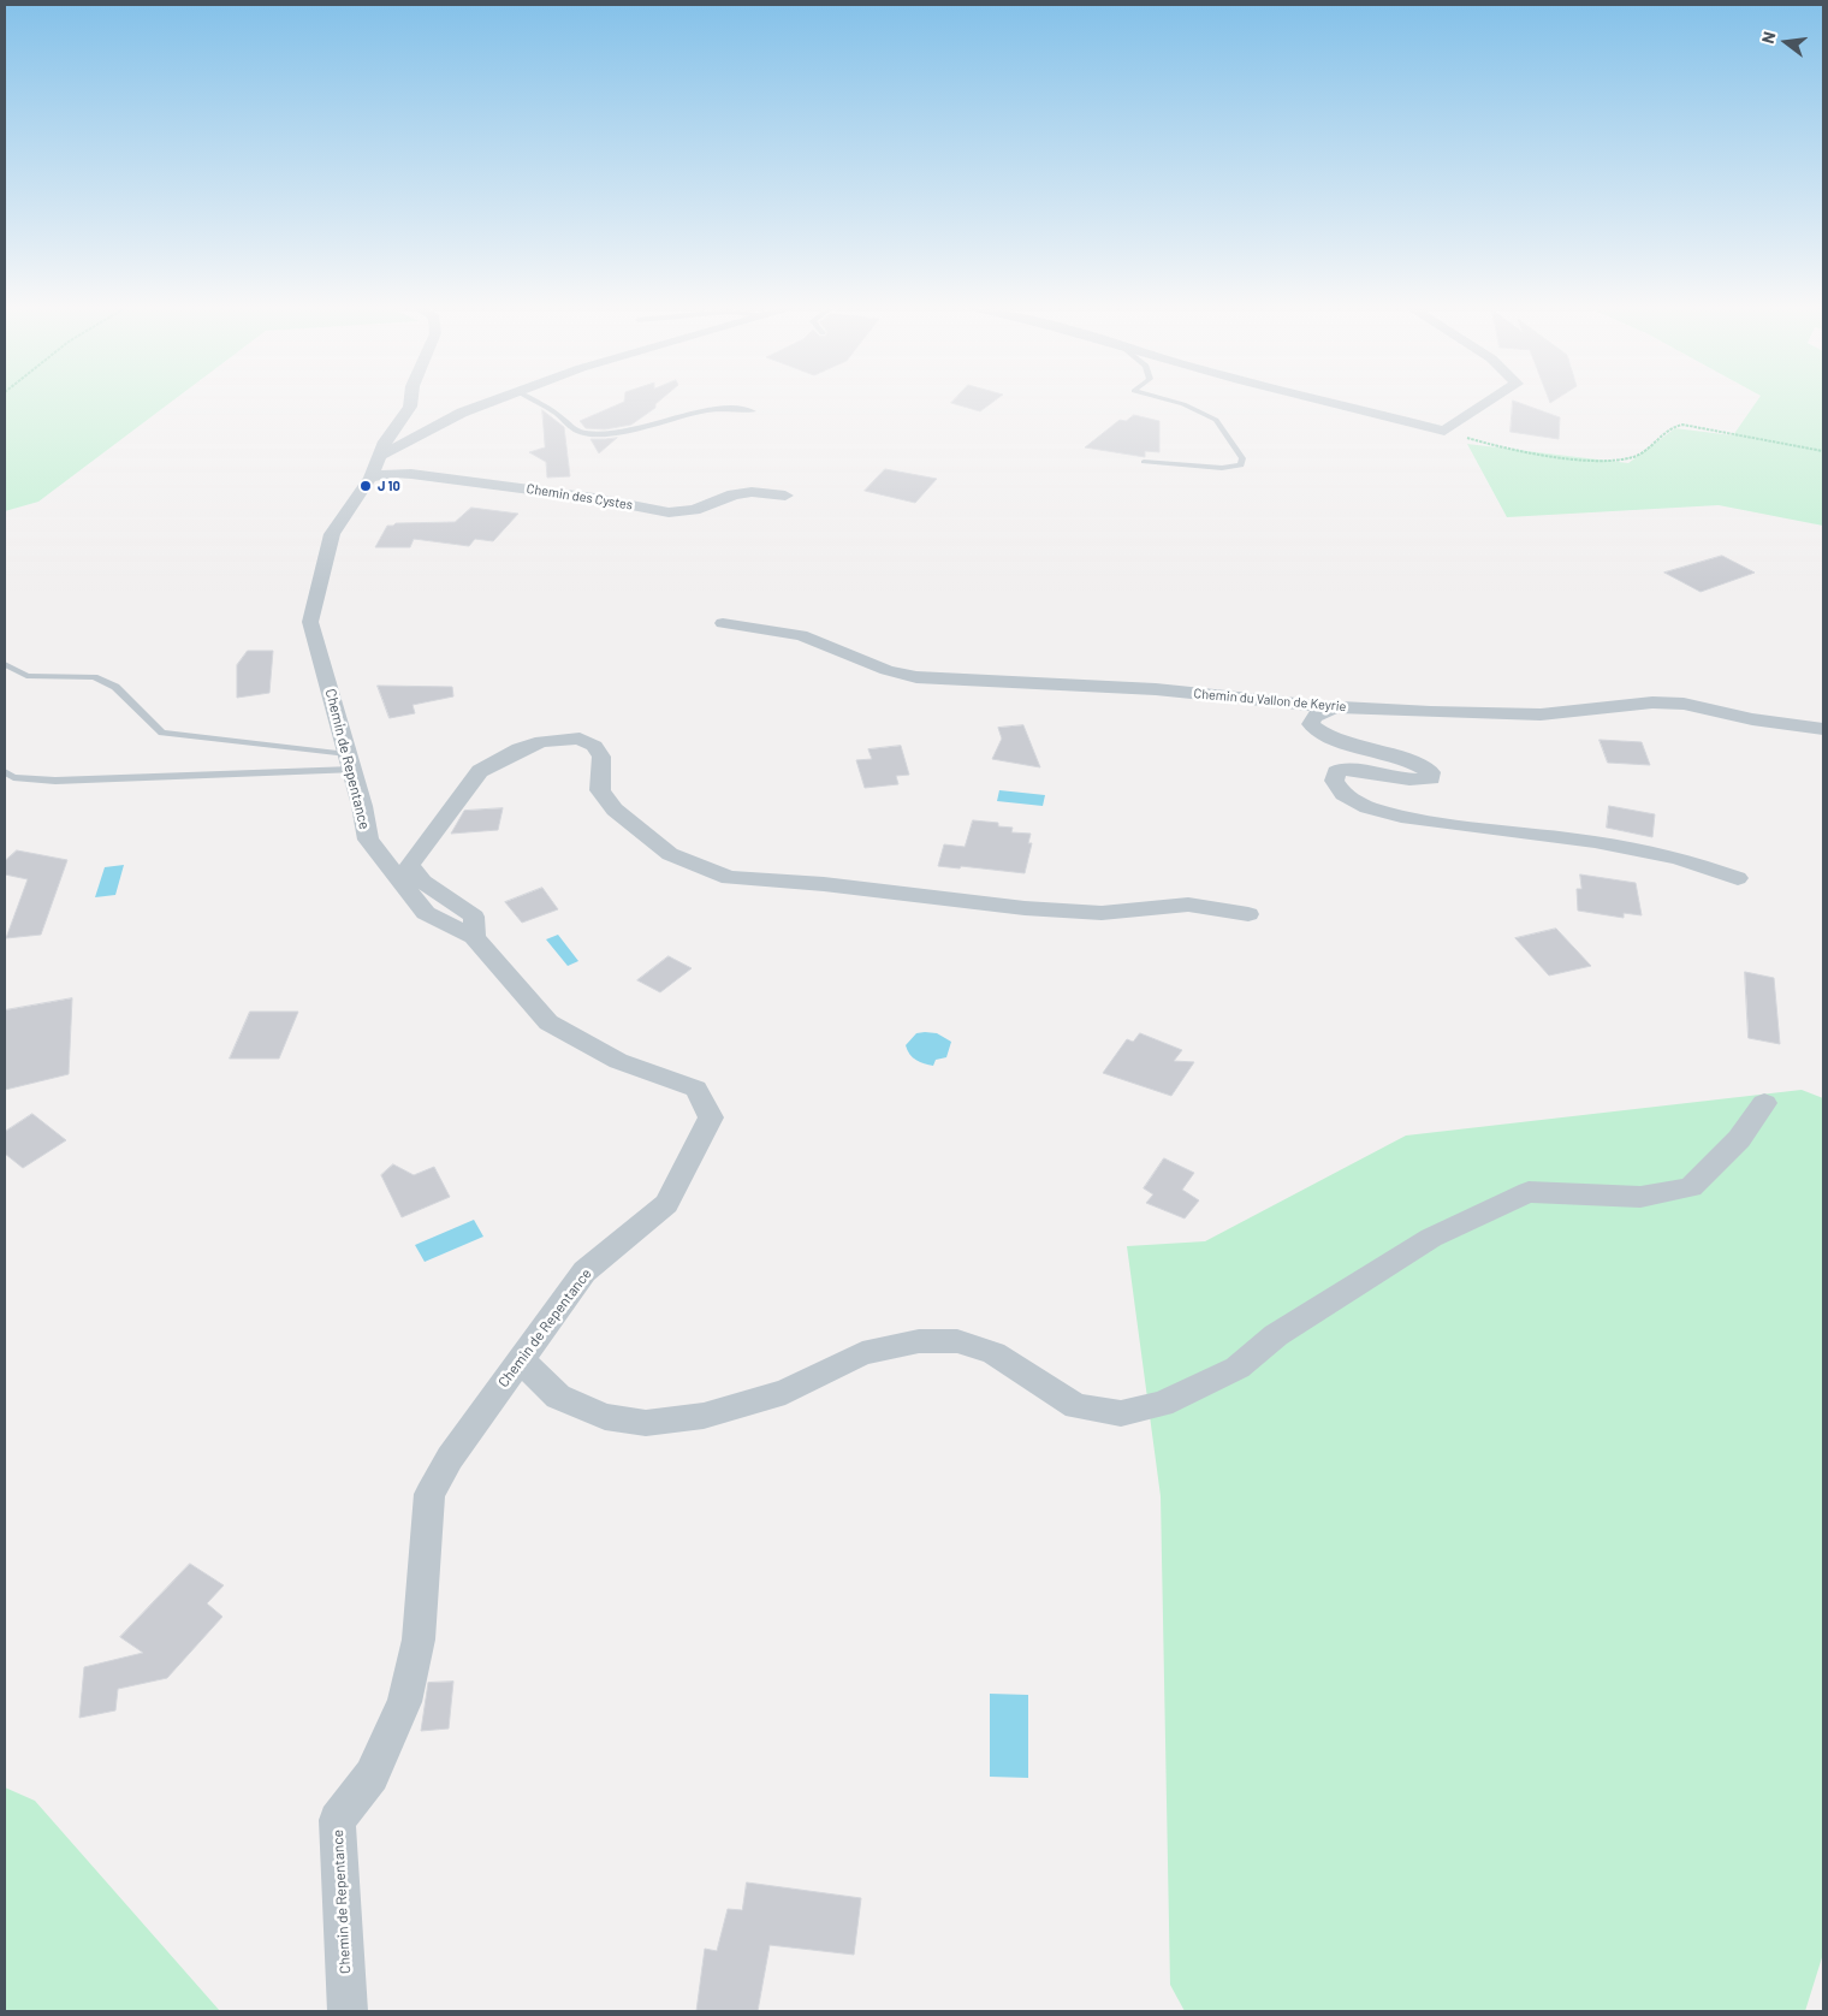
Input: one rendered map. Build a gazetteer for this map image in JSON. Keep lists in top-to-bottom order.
{
  "streets": {
    "street": ["Chemin des Cystes", "Chemin du Vallon de Keyrie", "Chemin de Repentance"]
  },
  "crossings": [
    ["Chemin des Cystes", "Chemin de Repentance"]
  ],
  "places": ["J 10"],
  "north": "left"
}
